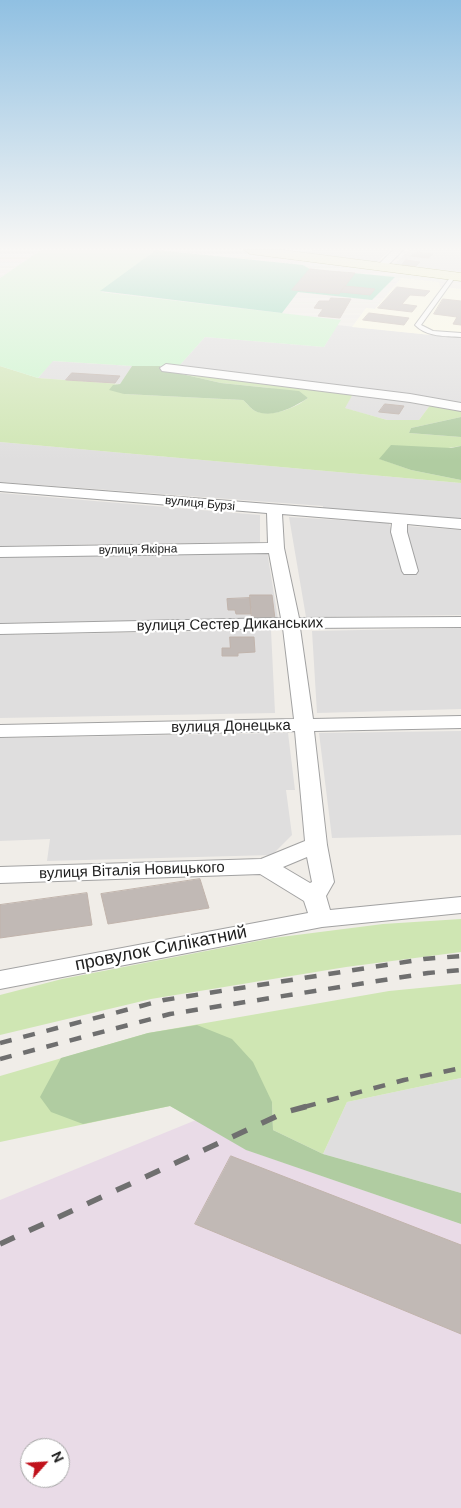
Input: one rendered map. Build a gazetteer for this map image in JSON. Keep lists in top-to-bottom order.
{
  "streets": {
    "street": [
      "вулиця Бурзі",
      "вулиця Якірна",
      "вулиця Сестер Диканських",
      "вулиця Донецька",
      "вулиця Віталія Новицького",
      "провулок Силікатний"
    ]
  },
  "north": "top right"
}
